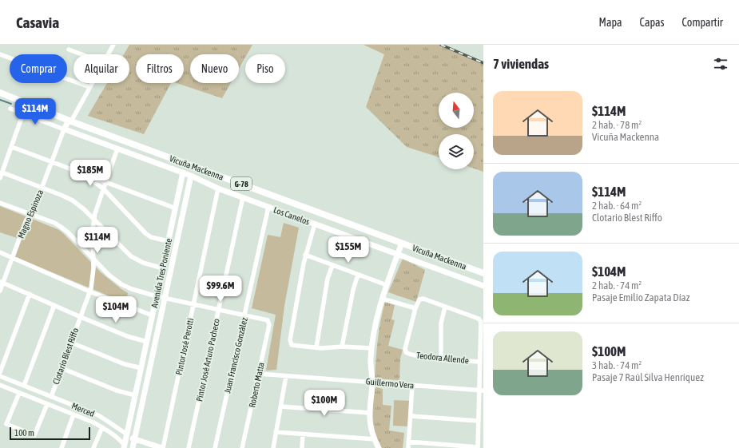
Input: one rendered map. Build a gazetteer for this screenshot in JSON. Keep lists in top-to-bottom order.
{
  "streets": {
    "main road": ["Vicuña Mackenna", "G-78"],
    "street": [
      "Magno Espinoza",
      "Los Canelos",
      "Avenida Tres Poniente",
      "Pintor José Perotti",
      "Juan Francisco González",
      "Clotario Blest Riffo",
      "Teodora Allende",
      "Pintor José Arturo Pacheco",
      "Guillermo Vera",
      "Roberto Matta",
      "Merced"
    ]
  },
  "crossings": [
    ["Vicuña Mackenna", "Magno Espinoza"],
    ["Vicuña Mackenna", "Los Canelos"],
    ["Vicuña Mackenna", "Avenida Tres Poniente"],
    ["Vicuña Mackenna", "Clotario Blest Riffo"],
    ["Los Canelos", "Avenida Tres Poniente"],
    ["Los Canelos", "Pintor José Perotti"],
    ["Los Canelos", "Juan Francisco González"],
    ["Los Canelos", "Pintor José Arturo Pacheco"],
    ["Avenida Tres Poniente", "Merced"],
    ["Pintor José Perotti", "Merced"],
    ["Juan Francisco González", "Roberto Matta"],
    ["Clotario Blest Riffo", "Merced"],
    ["Guillermo Vera", "Roberto Matta"]
  ],
  "scale_bar": "100 m",
  "north": "top",
  "page": {
    "header": "Casavia",
    "nav": ["Mapa", "Capas", "Compartir"],
    "heading": "7 viviendas",
    "chip": [
      "Comprar",
      "Alquilar",
      "Filtros",
      "Nuevo",
      "Piso"
    ],
    "list": [
      {
        "name": "$114M",
        "note": "2 hab. · 78 m² · Vicuña Mackenna"
      },
      {
        "name": "$114M",
        "note": "2 hab. · 64 m² · Clotario Blest Riffo"
      },
      {
        "name": "$104M",
        "note": "2 hab. · 74 m² · Pasaje Emilio Zapata Díaz"
      },
      {
        "name": "$100M",
        "note": "3 hab. · 74 m² · Pasaje 7 Raúl Silva Henríquez"
      }
    ],
    "price": [
      "$114M",
      "$185M",
      "$114M",
      "$155M",
      "$99.6M",
      "$104M",
      "$100M"
    ],
    "scale": "100 m"
  }
}
